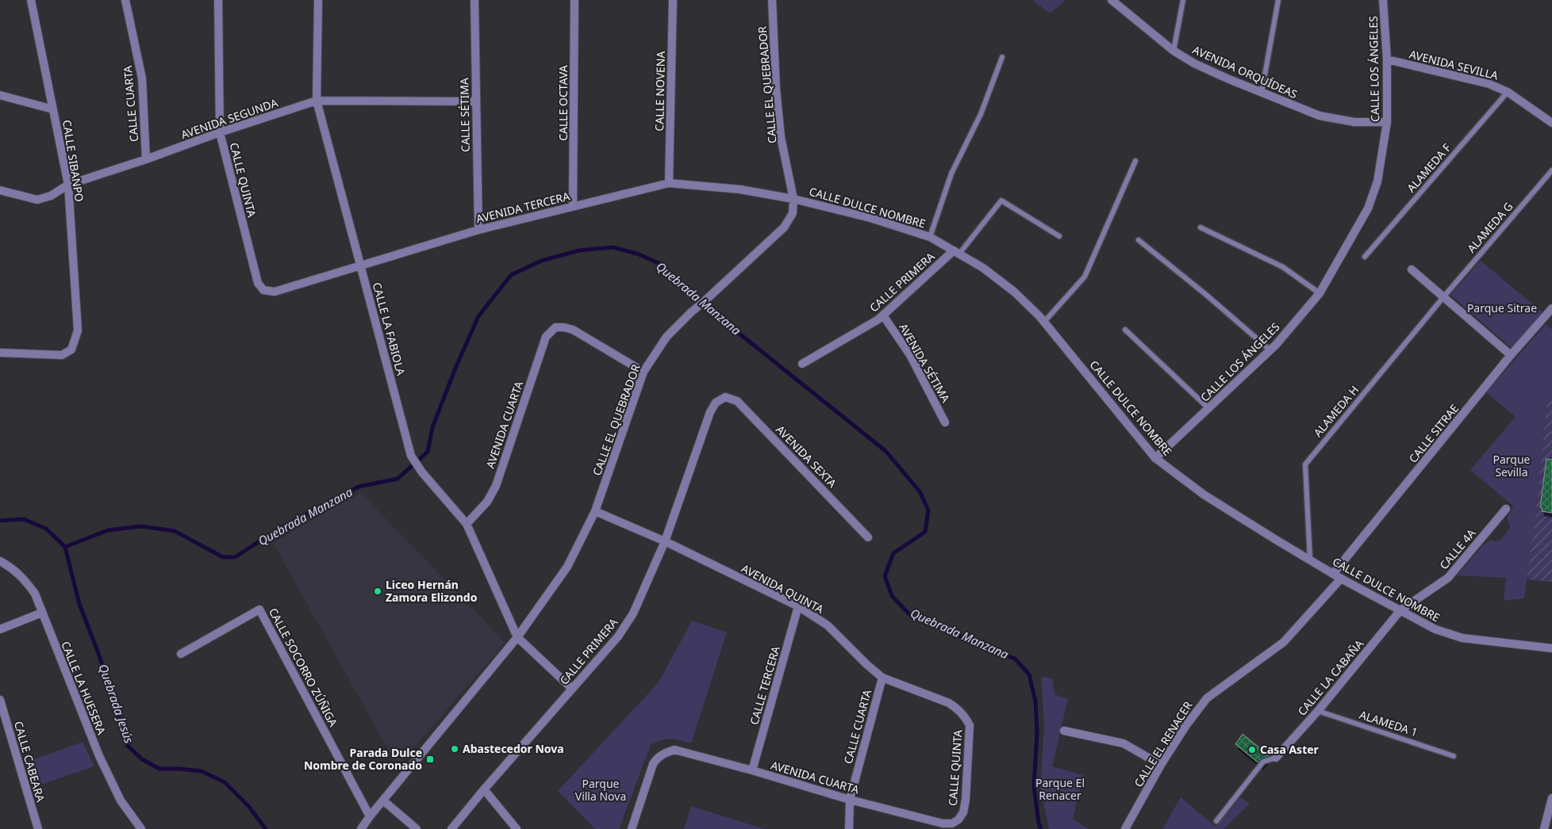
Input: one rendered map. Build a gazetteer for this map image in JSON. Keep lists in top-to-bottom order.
{
  "streets": {
    "street": [
      "AVENIDA SEVILLA",
      "CALLE LOS ÁNGELES",
      "AVENIDA ORQUÍDEAS",
      "CALLE EL QUEBRADOR",
      "CALLE NOVENA",
      "CALLE OCTAVA",
      "CALLE CUARTA",
      "CALLE SÉTIMA",
      "AVENIDA SEGUNDA",
      "CALLE SIBANPO",
      "CALLE QUINTA",
      "AVENIDA TERCERA",
      "CALLE DULCE NOMBRE",
      "CALLE PRIMERA",
      "CALLE LA FABIOLA",
      "AVENIDA SÉTIMA",
      "AVENIDA CUARTA",
      "CALLE SITRAE",
      "AVENIDA SEXTA",
      "CALLE 4A",
      "AVENIDA QUINTA",
      "CALLE SOCORRO ZÚÑIGA",
      "CALLE LA CABAÑA",
      "CALLE TERCERA",
      "CALLE LA HUESERA",
      "CALLE EL RENACER",
      "CALLE CABEARA"
    ],
    "lane": [
      "ALAMEDA F",
      "ALAMEDA G",
      "ALAMEDA H",
      "ALAMEDA 1"
    ]
  },
  "crossings": [
    ["AVENIDA SEVILLA", "CALLE LOS ÁNGELES"],
    ["AVENIDA SEVILLA", "ALAMEDA F"],
    ["CALLE LOS ÁNGELES", "AVENIDA ORQUÍDEAS"],
    ["CALLE LOS ÁNGELES", "CALLE DULCE NOMBRE"],
    ["CALLE EL QUEBRADOR", "AVENIDA TERCERA"],
    ["CALLE EL QUEBRADOR", "CALLE DULCE NOMBRE"],
    ["CALLE EL QUEBRADOR", "CALLE LA FABIOLA"],
    ["CALLE EL QUEBRADOR", "AVENIDA CUARTA"],
    ["CALLE EL QUEBRADOR", "AVENIDA QUINTA"],
    ["CALLE EL QUEBRADOR", "CALLE SOCORRO ZÚÑIGA"],
    ["CALLE NOVENA", "AVENIDA TERCERA"],
    ["CALLE OCTAVA", "AVENIDA TERCERA"],
    ["CALLE CUARTA", "AVENIDA SEGUNDA"],
    ["CALLE CUARTA", "AVENIDA CUARTA"],
    ["CALLE CUARTA", "AVENIDA QUINTA"],
    ["CALLE SÉTIMA", "AVENIDA SEGUNDA"],
    ["CALLE SÉTIMA", "AVENIDA TERCERA"],
    ["AVENIDA SEGUNDA", "CALLE SIBANPO"],
    ["AVENIDA SEGUNDA", "CALLE QUINTA"],
    ["AVENIDA SEGUNDA", "CALLE LA FABIOLA"],
    ["CALLE QUINTA", "AVENIDA TERCERA"],
    ["CALLE QUINTA", "AVENIDA CUARTA"],
    ["CALLE QUINTA", "AVENIDA QUINTA"],
    ["AVENIDA TERCERA", "CALLE DULCE NOMBRE"],
    ["AVENIDA TERCERA", "CALLE LA FABIOLA"],
    ["CALLE DULCE NOMBRE", "CALLE PRIMERA"],
    ["CALLE DULCE NOMBRE", "ALAMEDA H"],
    ["CALLE DULCE NOMBRE", "CALLE SITRAE"],
    ["CALLE DULCE NOMBRE", "CALLE 4A"],
    ["CALLE DULCE NOMBRE", "CALLE LA CABAÑA"],
    ["CALLE DULCE NOMBRE", "CALLE EL RENACER"],
    ["ALAMEDA G", "ALAMEDA H"],
    ["CALLE PRIMERA", "AVENIDA SÉTIMA"],
    ["CALLE PRIMERA", "AVENIDA SEXTA"],
    ["CALLE PRIMERA", "AVENIDA QUINTA"],
    ["CALLE LA FABIOLA", "AVENIDA CUARTA"],
    ["AVENIDA CUARTA", "CALLE TERCERA"],
    ["CALLE 4A", "CALLE LA CABAÑA"],
    ["AVENIDA QUINTA", "CALLE TERCERA"],
    ["CALLE LA CABAÑA", "ALAMEDA 1"]
  ],
  "water": ["Quebrada Manzana", "Quebrada Jesús"],
  "parks": [
    "Parque Sitrae",
    "Parque Sevilla",
    "Parque El Renacer",
    "Parque Villa Nova"
  ],
  "places": {
    "other": ["Liceo Hernán Zamora Elizondo", "Abastecedor Nova", "Casa Aster"],
    "transit": ["Parada Dulce Nombre de Coronado"]
  }
}
